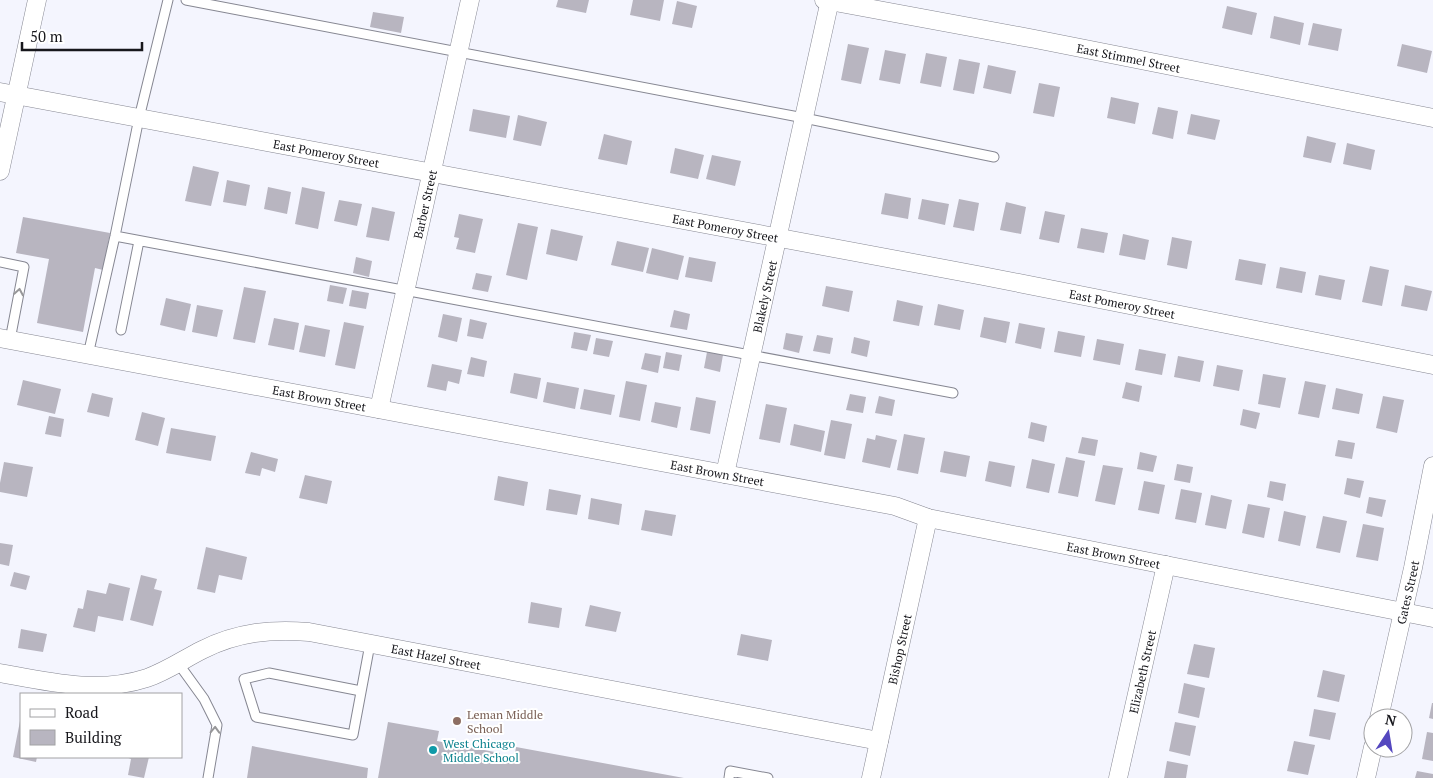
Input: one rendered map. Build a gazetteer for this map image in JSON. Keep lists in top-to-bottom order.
{
  "streets": {
    "street": [
      "East Stimmel Street",
      "East Pomeroy Street",
      "Barber Street",
      "Blakely Street",
      "East Brown Street",
      "Gates Street",
      "Bishop Street",
      "East Hazel Street",
      "Elizabeth Street"
    ]
  },
  "crossings": [
    ["East Stimmel Street", "Blakely Street"],
    ["East Pomeroy Street", "Barber Street"],
    ["East Pomeroy Street", "Blakely Street"],
    ["Barber Street", "East Brown Street"],
    ["Blakely Street", "East Brown Street"],
    ["East Brown Street", "Gates Street"],
    ["East Brown Street", "Bishop Street"],
    ["East Brown Street", "Elizabeth Street"],
    ["Bishop Street", "East Hazel Street"]
  ],
  "places": ["Leman Middle School", "West Chicago Middle School"],
  "legend": ["Road", "Building"],
  "scale_bar": "50 m",
  "north": "top"
}
